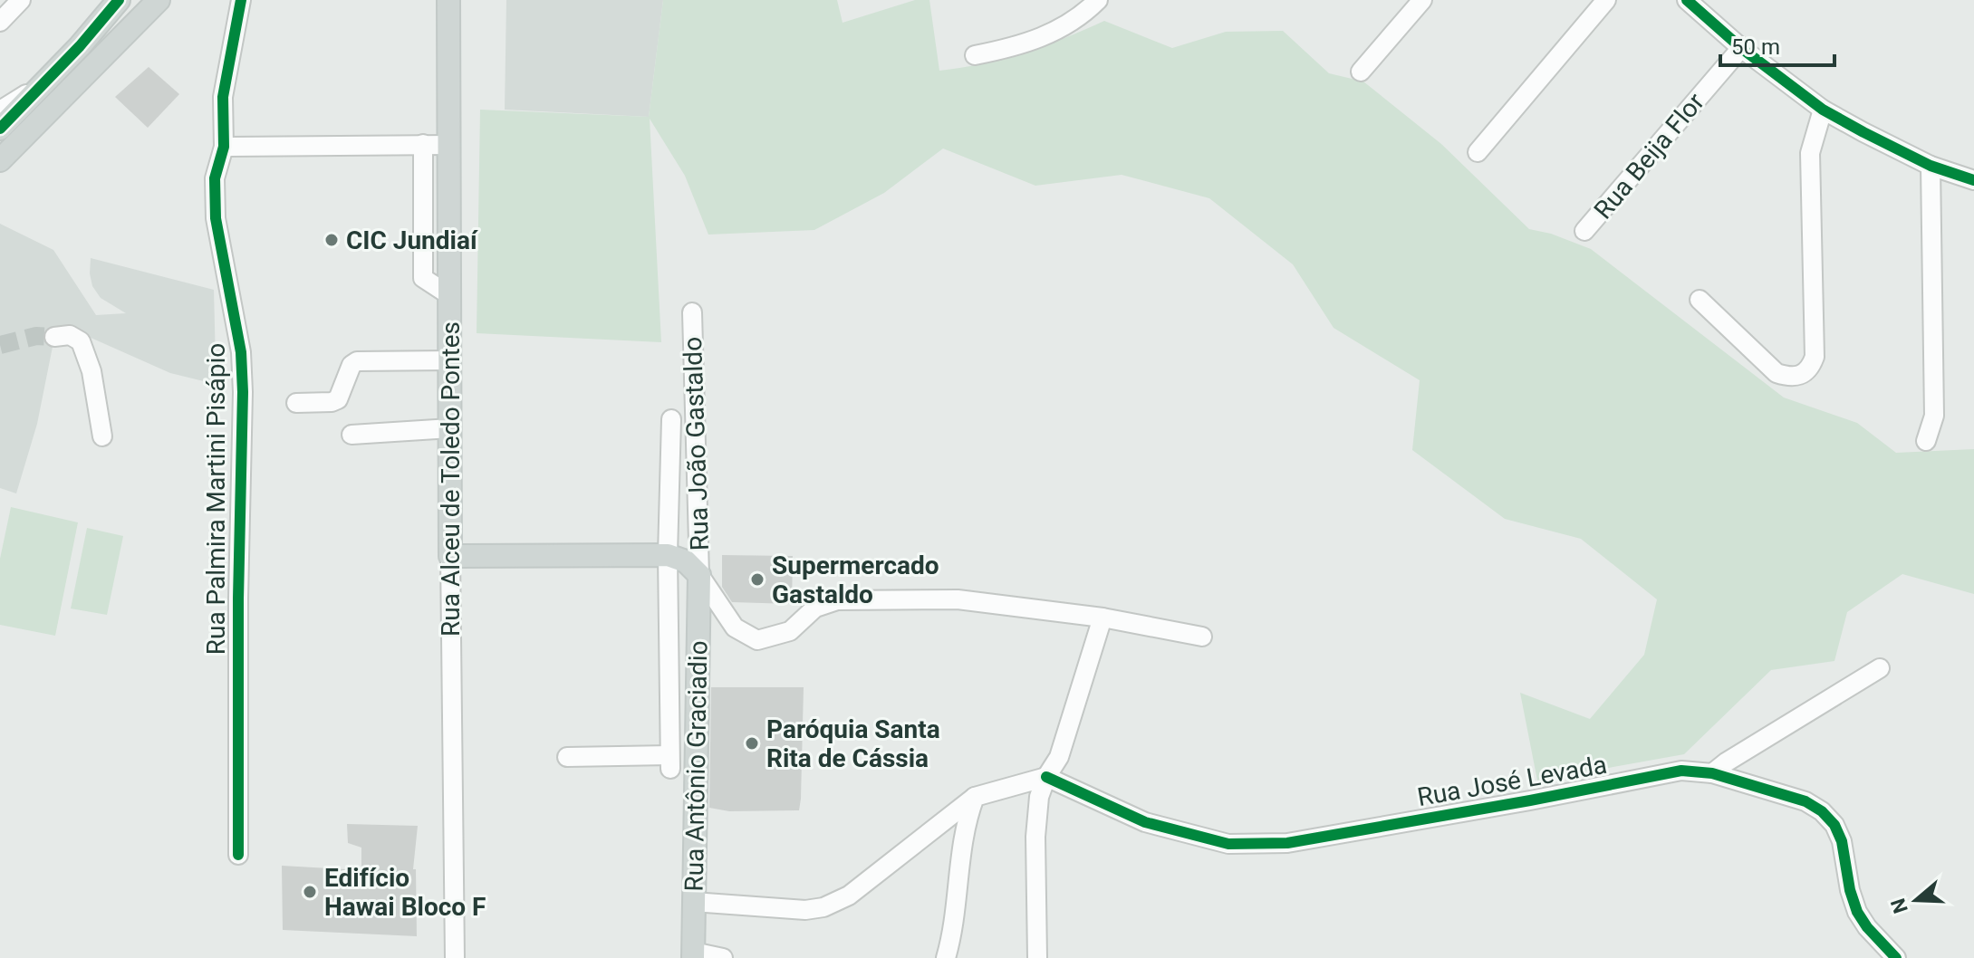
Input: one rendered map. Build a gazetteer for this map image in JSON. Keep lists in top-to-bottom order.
{
  "streets": {
    "main road": ["Rua Alceu de Toledo Pontes", "Rua Antônio Graciadio"],
    "street": [
      "Rua Beija Flor",
      "Rua João Gastaldo",
      "Rua Palmira Martini Pisápio",
      "Rua José Levada"
    ]
  },
  "crossings": [
    ["Rua João Gastaldo", "Rua Antônio Graciadio"]
  ],
  "places": [
    "CIC Jundiaí",
    "Supermercado Gastaldo",
    "Paróquia Santa Rita de Cássia",
    "Edifício Hawai Bloco F"
  ],
  "scale_bar": "50 m",
  "north": "left"
}
